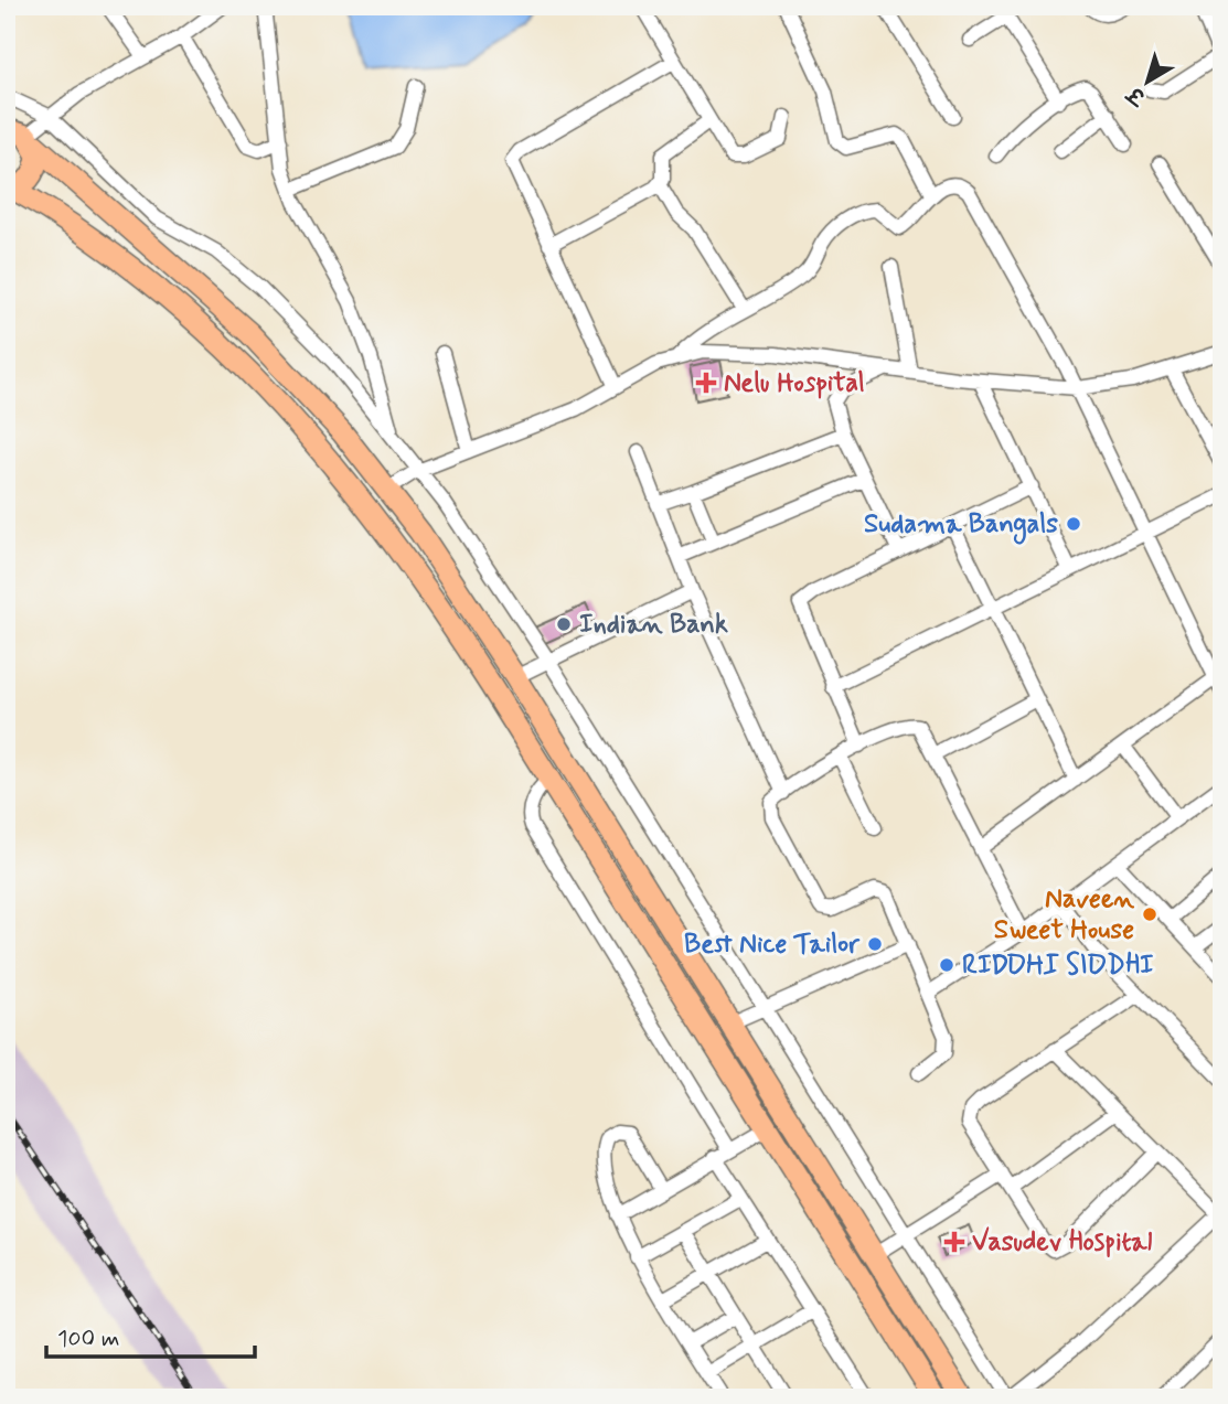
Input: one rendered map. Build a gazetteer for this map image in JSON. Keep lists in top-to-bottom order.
{
  "places": {
    "health": ["Nelu Hospital", "Vasudev Hospital"],
    "other": [
      "Sudama Bangals",
      "Indian Bank",
      "Naveen Sweet House",
      "Best Nice Tailor",
      "RIDDHI SIDDHI"
    ]
  },
  "scale_bar": "100 m",
  "north": "bottom left"
}
